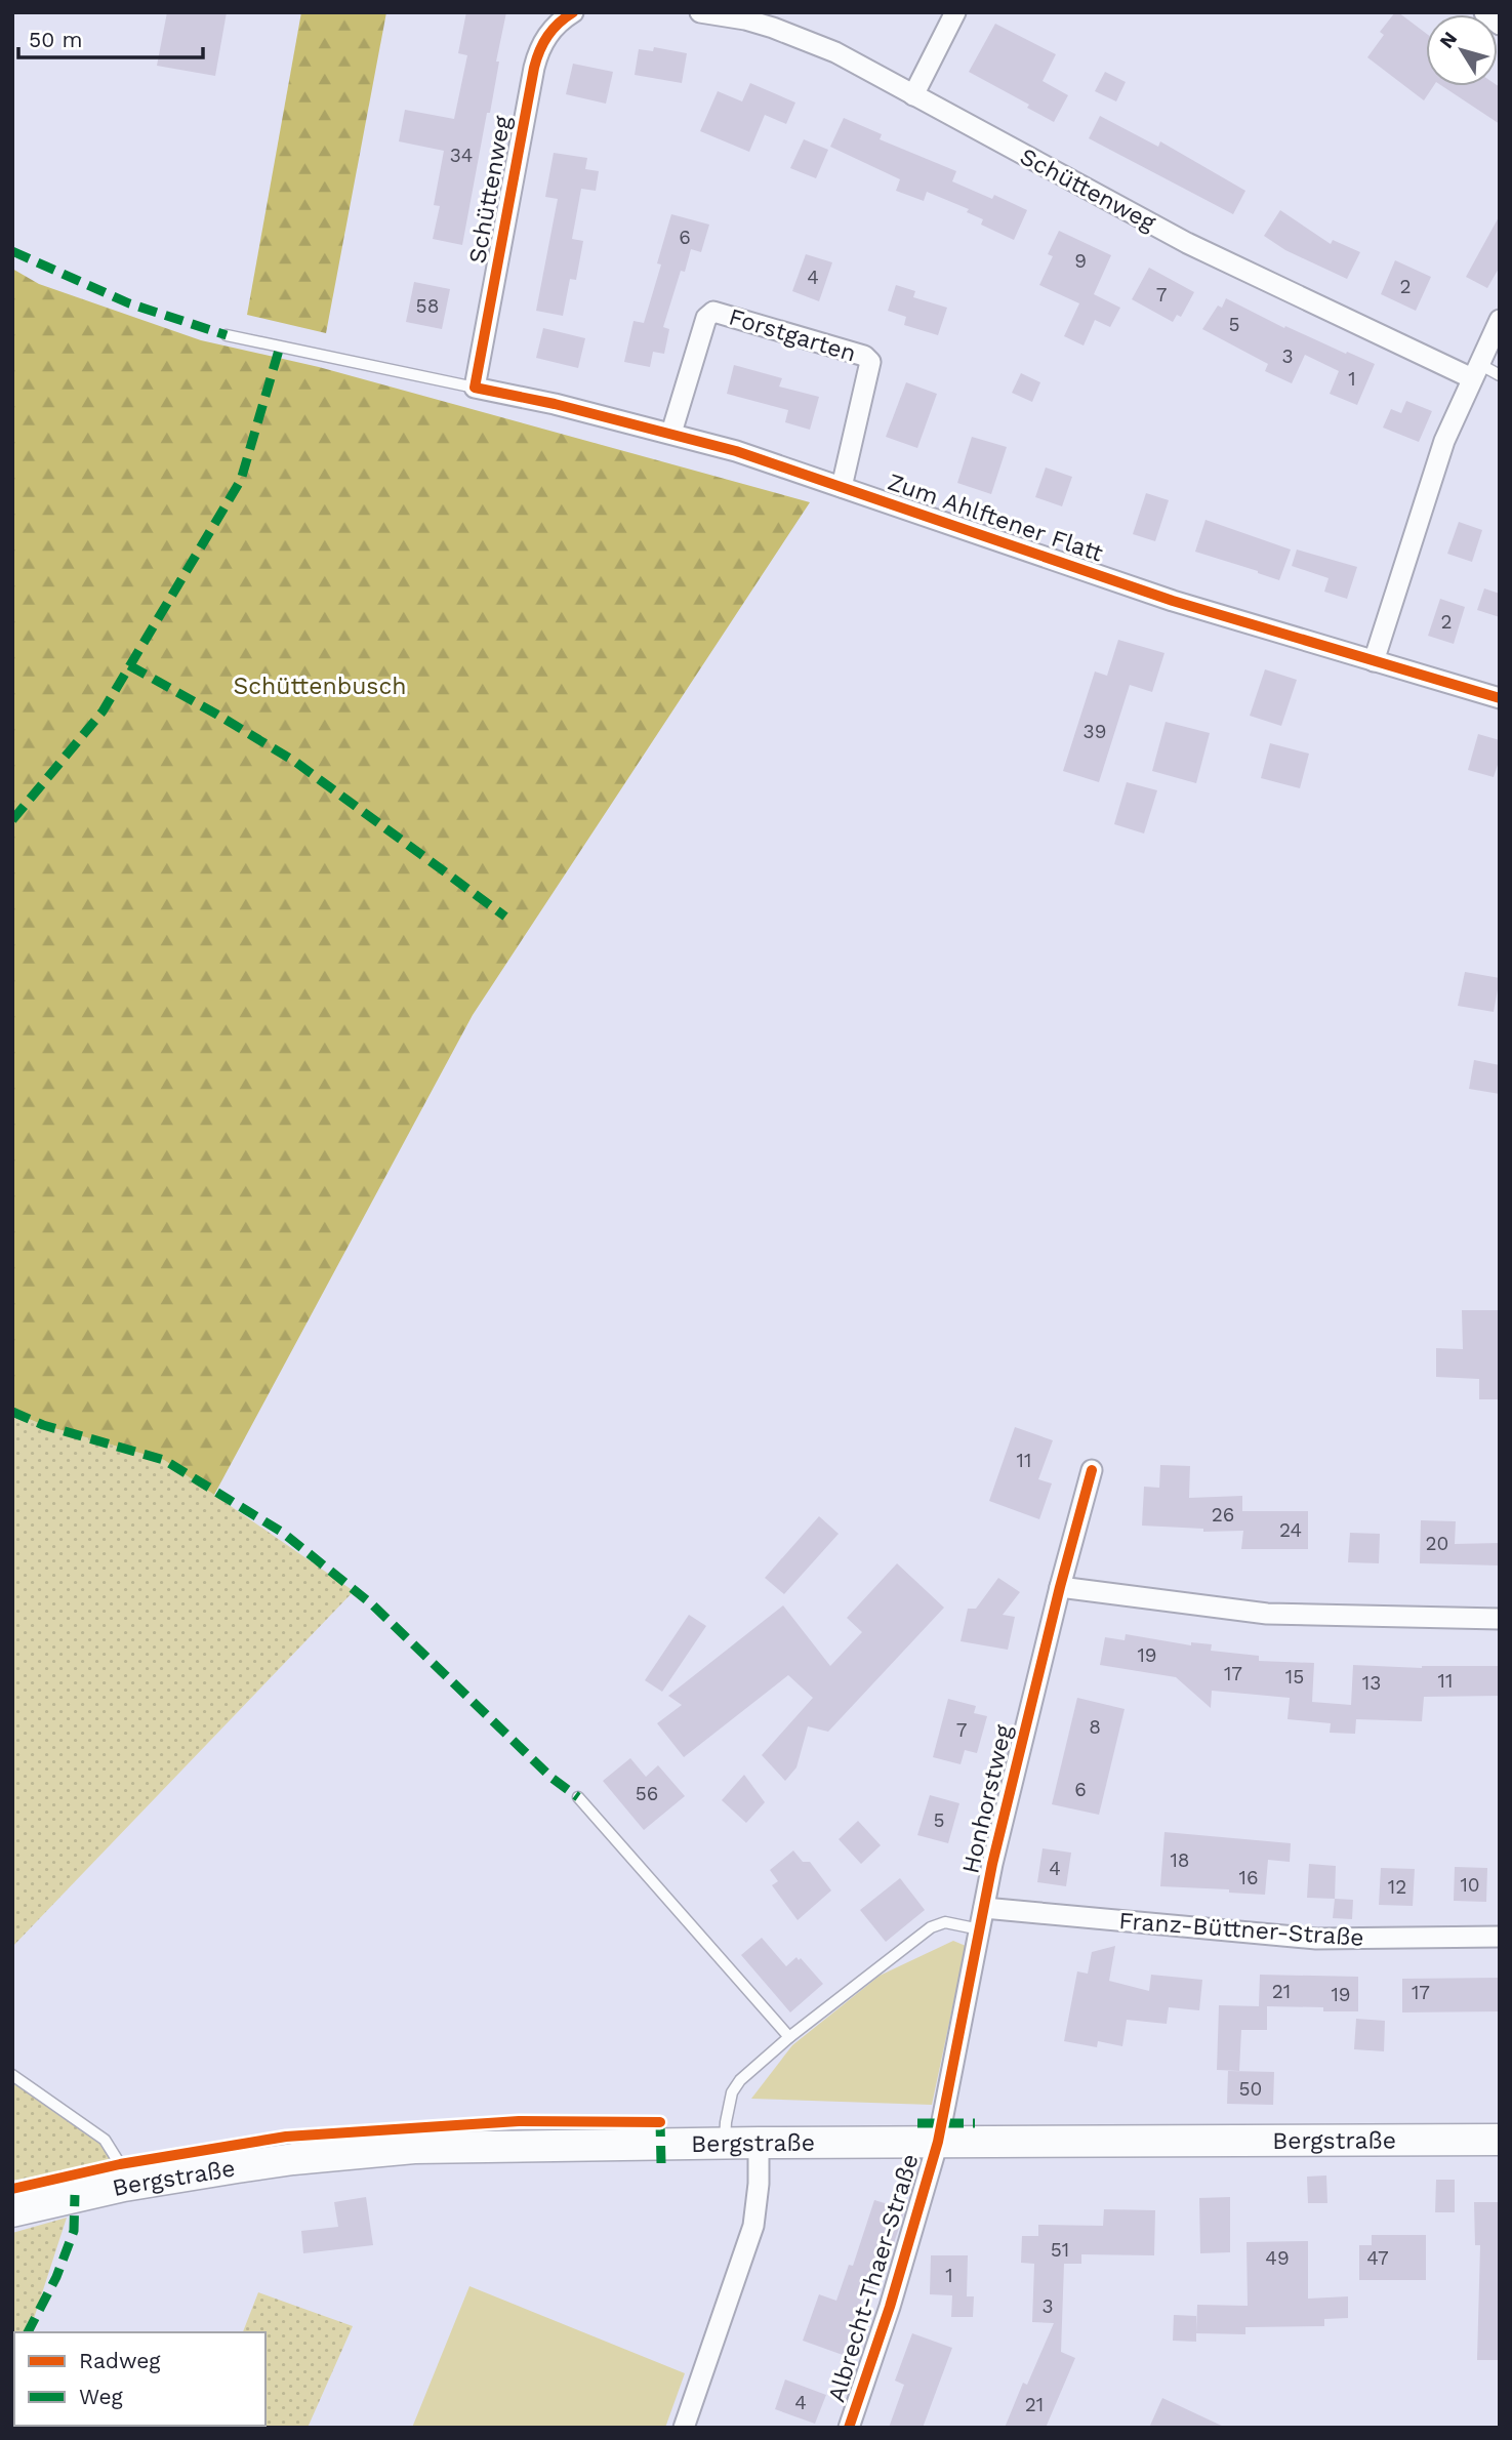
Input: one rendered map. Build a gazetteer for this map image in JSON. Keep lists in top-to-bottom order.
{
  "streets": {
    "main road": ["Bergstraße"],
    "street": [
      "Schüttenweg",
      "Forstgarten",
      "Zum Ahlftener Flatt",
      "Honhorstweg",
      "Franz-Büttner-Straße",
      "Albrecht-Thaer-Straße"
    ]
  },
  "crossings": [
    ["Schüttenweg", "Zum Ahlftener Flatt"],
    ["Forstgarten", "Zum Ahlftener Flatt"],
    ["Honhorstweg", "Franz-Büttner-Straße"],
    ["Honhorstweg", "Bergstraße"],
    ["Honhorstweg", "Albrecht-Thaer-Straße"],
    ["Bergstraße", "Albrecht-Thaer-Straße"]
  ],
  "parks": ["Schüttenbusch"],
  "house_numbers": [
    "34",
    "6",
    "9",
    "4",
    "2",
    "7",
    "58",
    "5",
    "3",
    "1",
    "2",
    "39",
    "11",
    "26",
    "24",
    "20",
    "19",
    "17",
    "15",
    "11",
    "13",
    "8",
    "7",
    "6",
    "56",
    "5",
    "18",
    "4",
    "16",
    "10",
    "12",
    "21",
    "17",
    "19",
    "50",
    "51",
    "49",
    "47",
    "1",
    "3",
    "4",
    "21"
  ],
  "legend": ["Radweg", "Weg"],
  "scale_bar": "50 m",
  "north": "top left"
}
